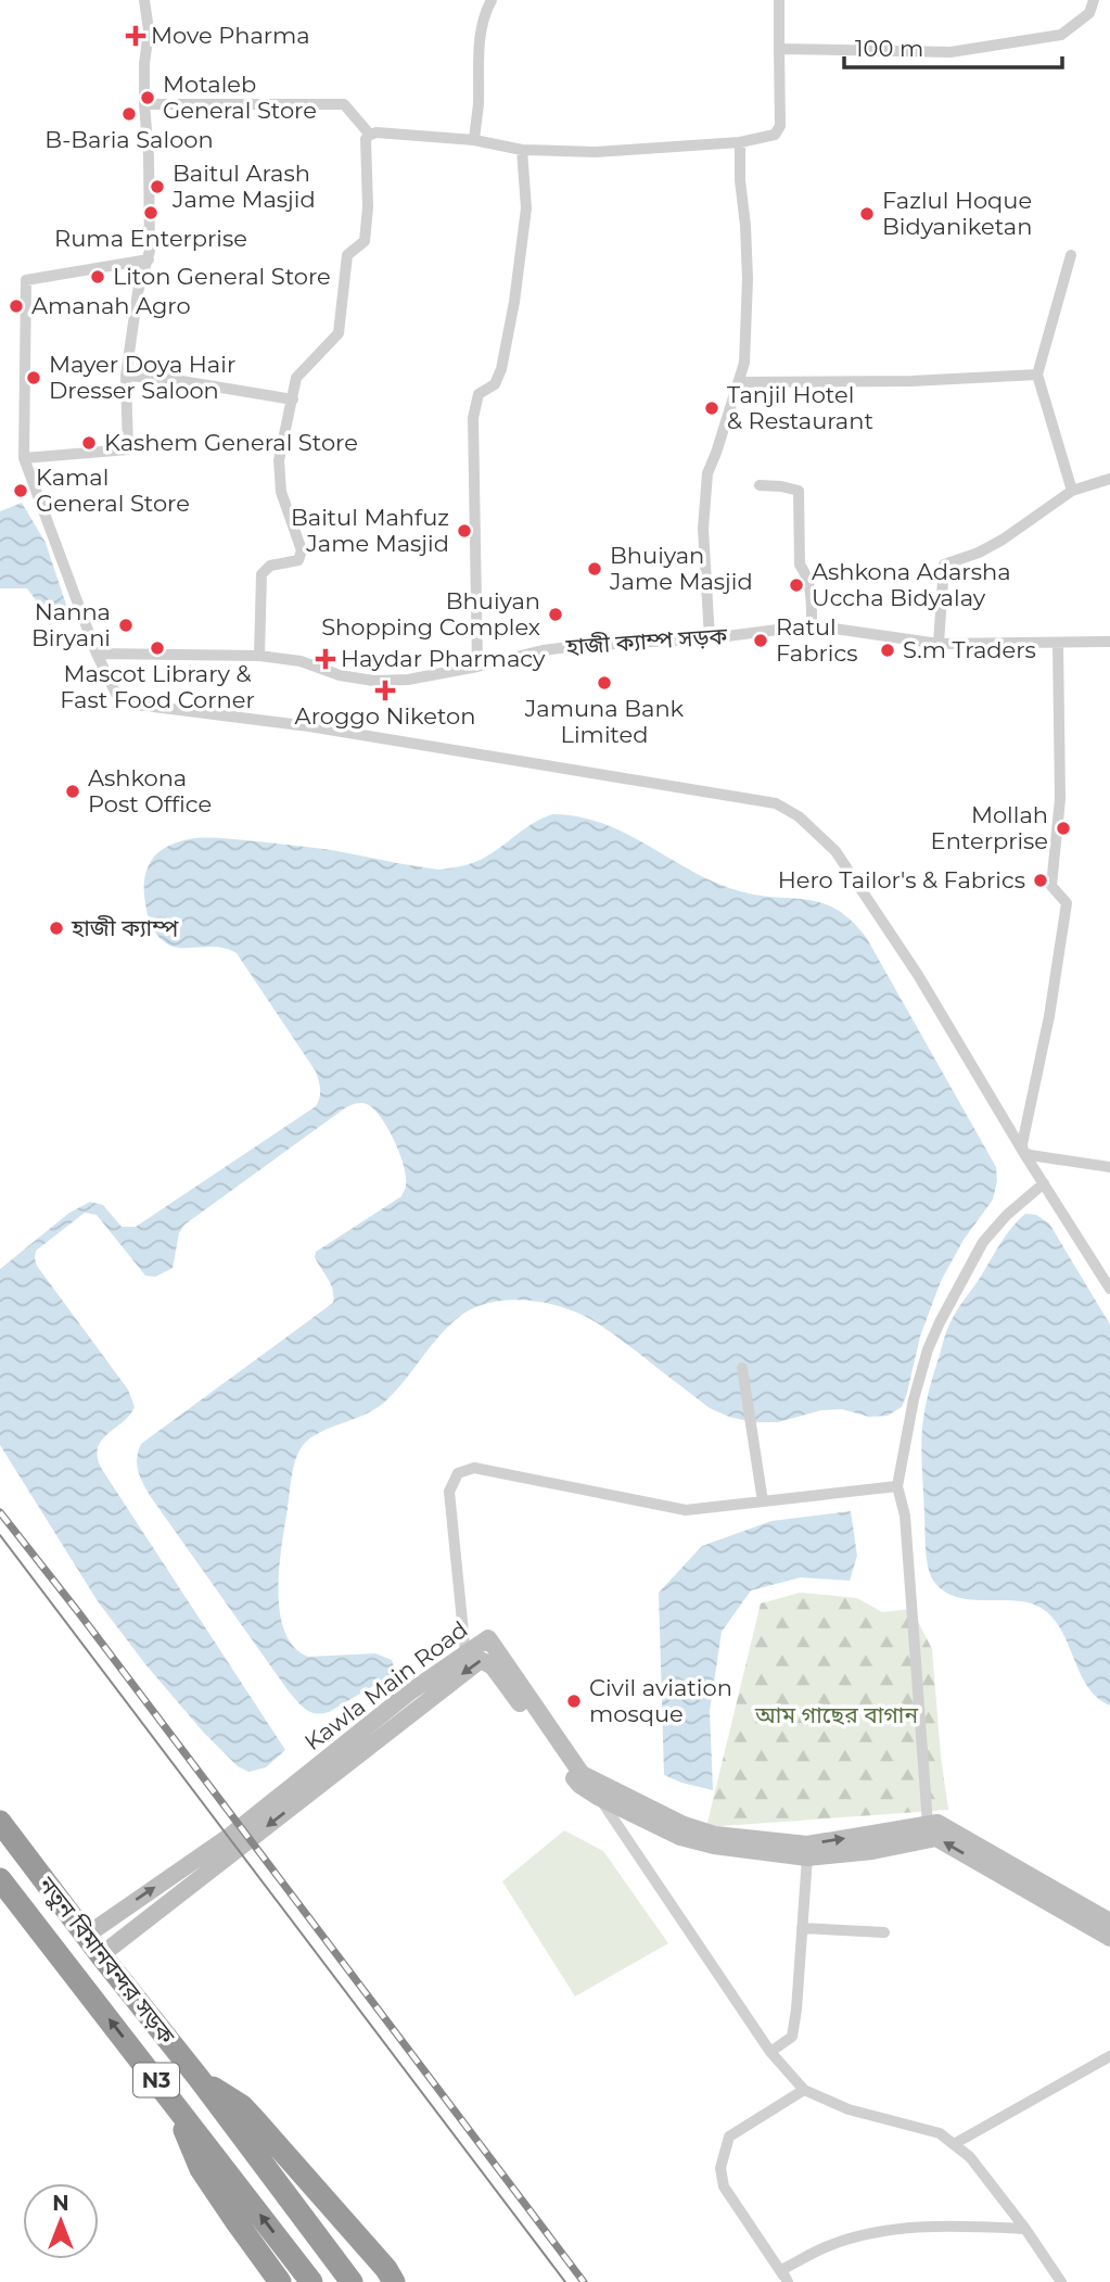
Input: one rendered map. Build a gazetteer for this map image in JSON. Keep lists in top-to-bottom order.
{
  "streets": {
    "highway": ["নতুন বিমানবন্দর সড়ক", "N3"],
    "street": ["হাজী ক্যাম্প সড়ক", "Kawla Main Road"]
  },
  "crossings": [
    ["Kawla Main Road", "নতুন বিমানবন্দর সড়ক"]
  ],
  "parks": ["আম গাছের বাগান"],
  "places": {
    "health": ["Move Pharma", "Haydar Pharmacy", "Aroggo Niketon"],
    "other": [
      "Motaleb General Store",
      "B-Baria Saloon",
      "Baitul Arash Jame Masjid",
      "Ruma Enterprise",
      "Fazlul Hoque Bidyaniketan",
      "Liton General Store",
      "Amanah Agro",
      "Mayer Doya Hair Dresser Saloon",
      "Tanjil Hotel & Restaurant",
      "Kashem General Store",
      "Kamal General Store",
      "Baitul Mahfuz Jame Masjid",
      "Bhuiyan Jame Masjid",
      "Ashkona Adarsha Uccha Bidyalay",
      "Bhuiyan Shopping Complex",
      "Nanna Biryani",
      "Ratul Fabrics",
      "Mascot Library & Fast Food Corner",
      "S.m Traders",
      "Jamuna Bank Limited",
      "Ashkona Post Office",
      "Mollah Enterprise",
      "Hero Tailor's & Fabrics",
      "হাজী ক্যাম্প",
      "Civil aviation mosque"
    ]
  },
  "scale_bar": "100 m",
  "north": "top"
}
